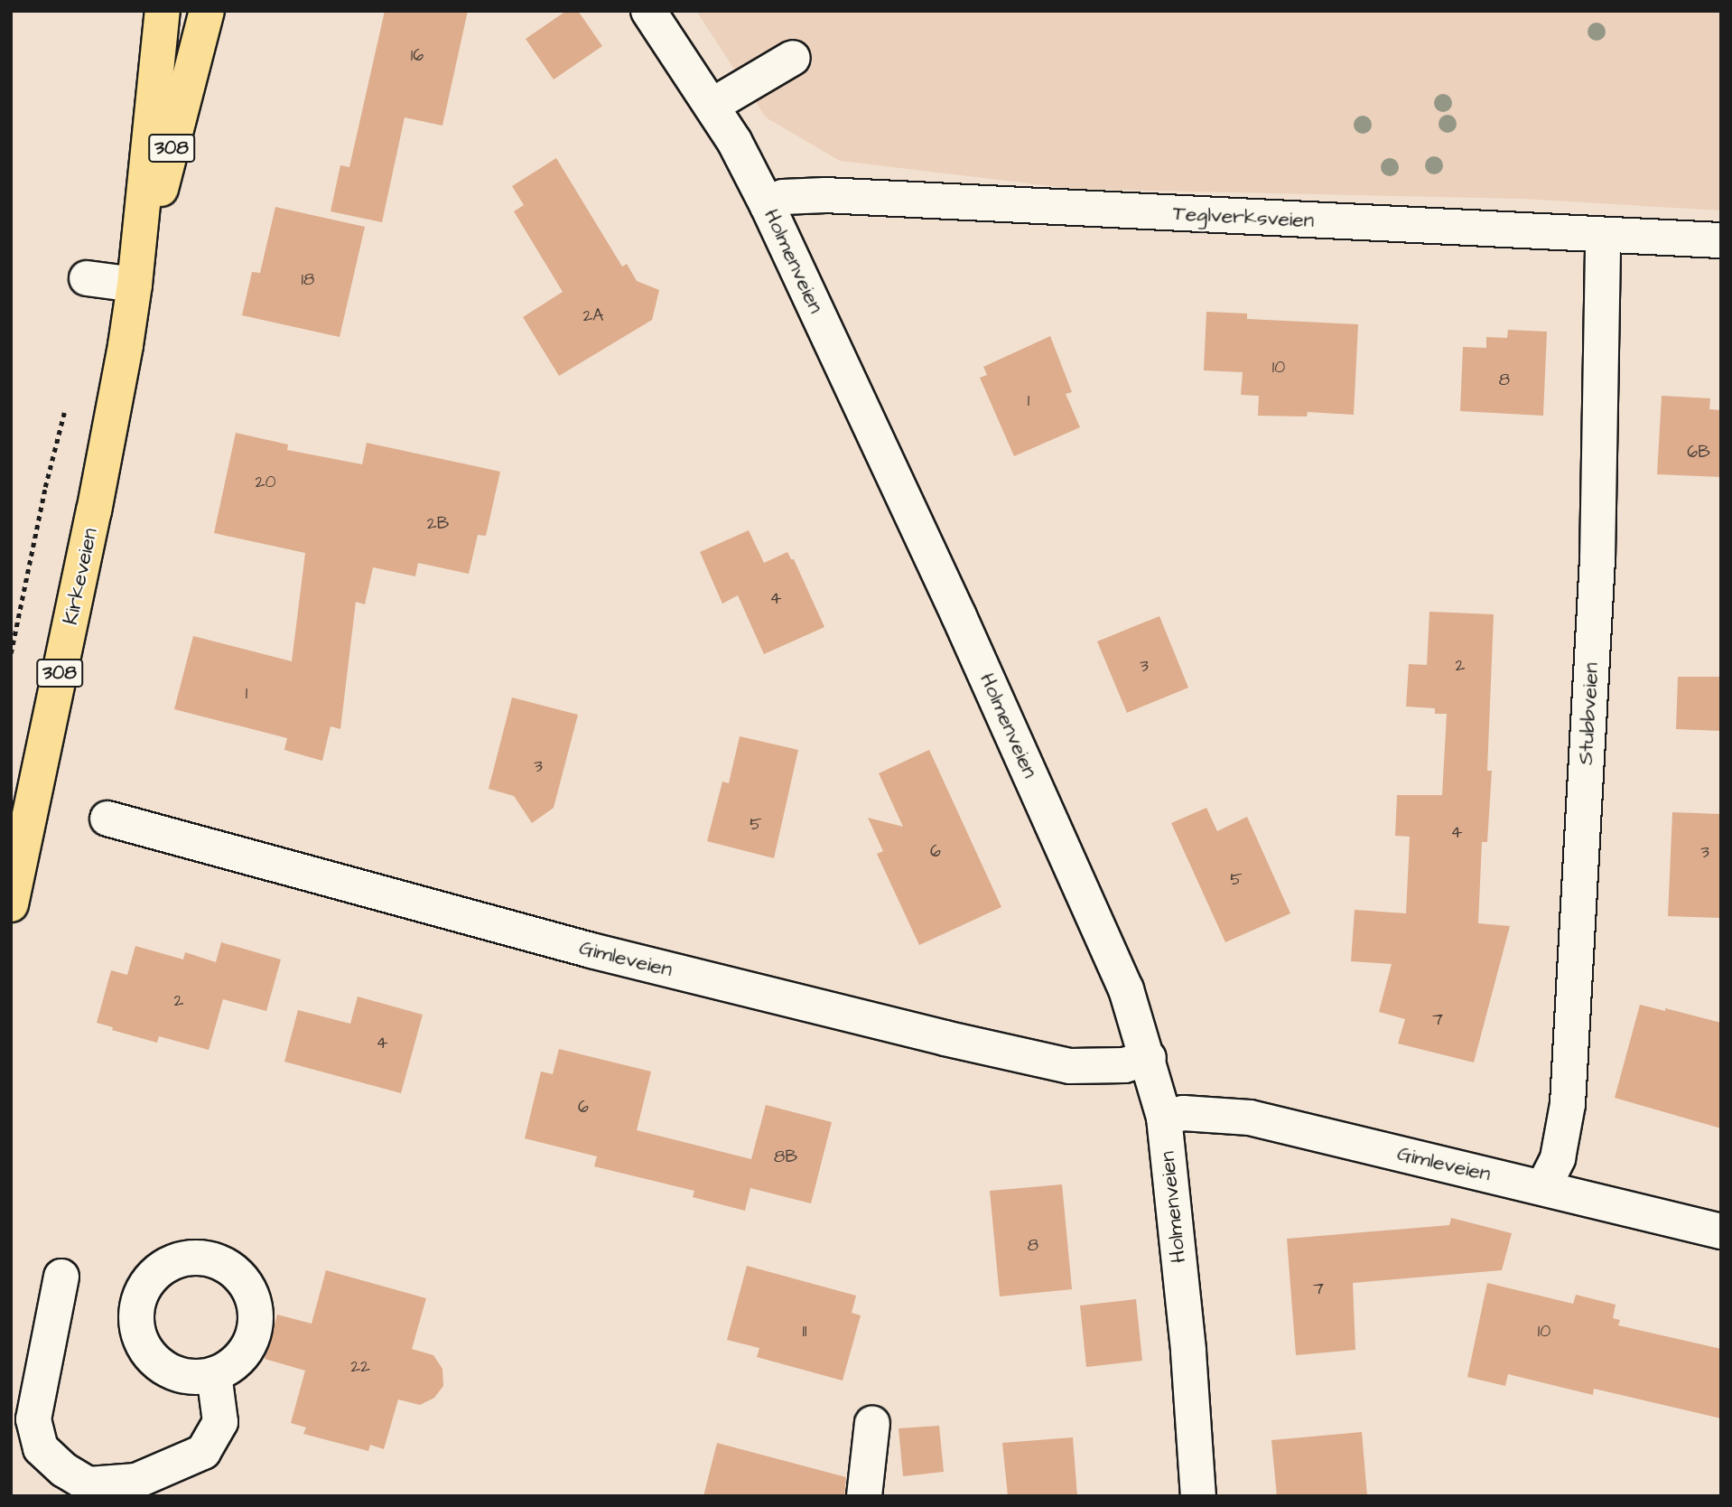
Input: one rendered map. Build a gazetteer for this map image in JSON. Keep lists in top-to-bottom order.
{
  "streets": {
    "main road": ["308", "Kirkeveien"],
    "street": [
      "Teglverksveien",
      "Holmenveien",
      "Stubbveien",
      "Gimleveien"
    ]
  },
  "crossings": [
    ["Teglverksveien", "Holmenveien"],
    ["Teglverksveien", "Stubbveien"],
    ["Holmenveien", "Gimleveien"],
    ["Stubbveien", "Gimleveien"]
  ],
  "house_numbers": [
    "16",
    "18",
    "2A",
    "10",
    "8",
    "1",
    "6B",
    "20",
    "2B",
    "4",
    "2",
    "3",
    "1",
    "3",
    "5",
    "4",
    "6",
    "3",
    "5",
    "2",
    "7",
    "4",
    "6",
    "8B",
    "8",
    "7",
    "11",
    "10",
    "22"
  ]
}
